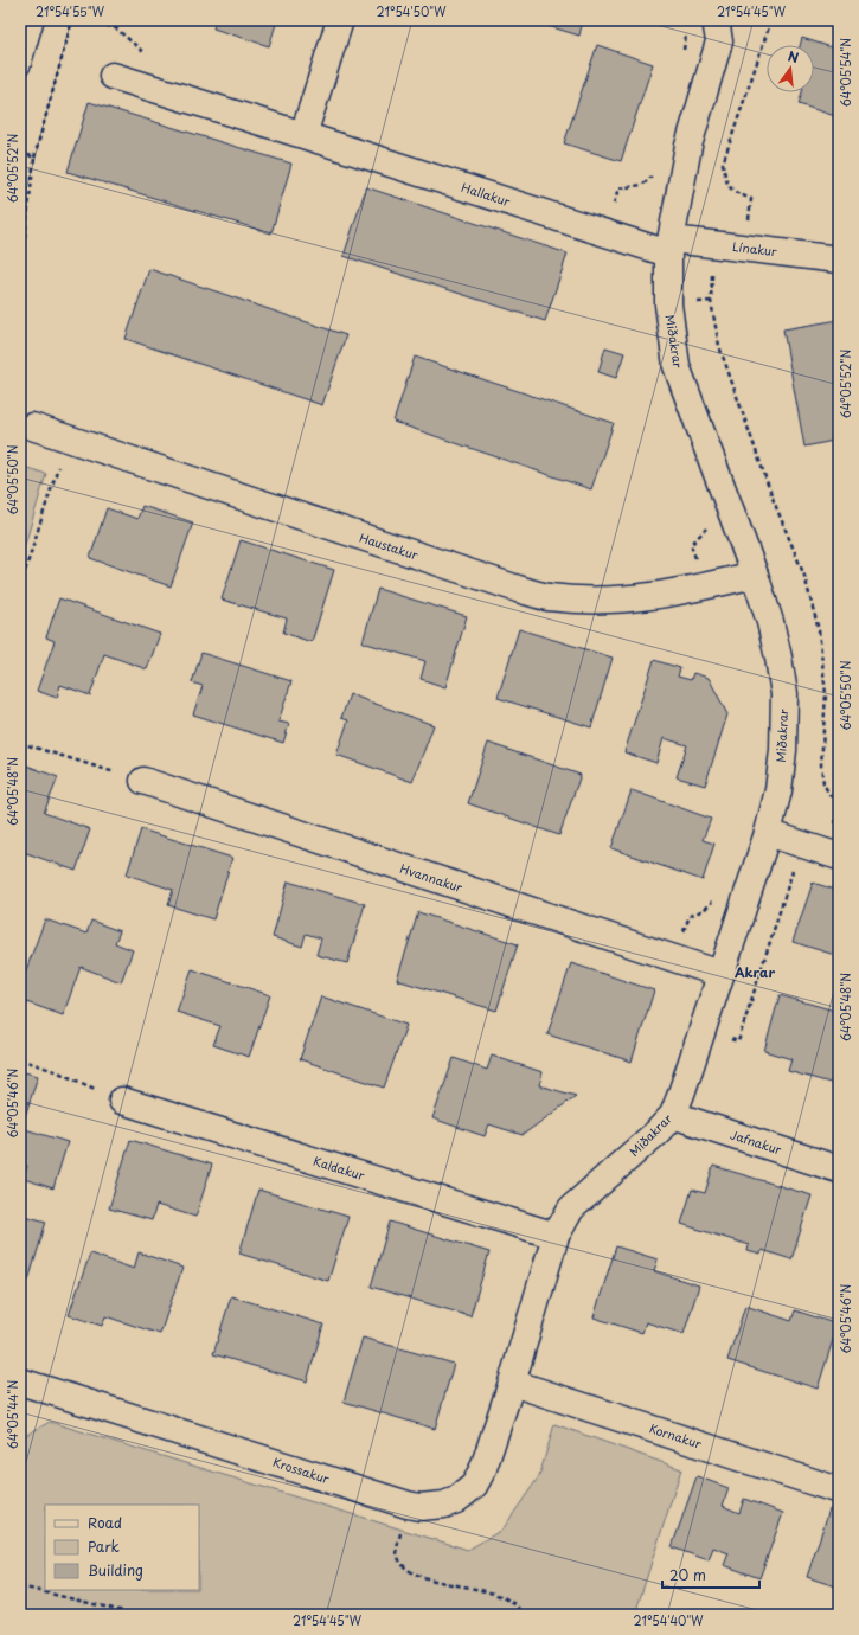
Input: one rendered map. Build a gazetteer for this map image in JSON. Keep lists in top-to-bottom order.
{
  "streets": {
    "street": [
      "Hallakur",
      "Línakur",
      "Miðakrar",
      "Haustakur",
      "Hvannakur",
      "Jafnakur",
      "Kaldakur",
      "Kornakur",
      "Krossakur"
    ]
  },
  "crossings": [
    ["Hallakur", "Línakur"],
    ["Hallakur", "Miðakrar"],
    ["Línakur", "Miðakrar"],
    ["Miðakrar", "Haustakur"],
    ["Miðakrar", "Hvannakur"],
    ["Miðakrar", "Jafnakur"],
    ["Miðakrar", "Kaldakur"],
    ["Miðakrar", "Kornakur"],
    ["Miðakrar", "Krossakur"],
    ["Kornakur", "Krossakur"]
  ],
  "districts": ["Akrar"],
  "legend": ["Road", "Park", "Building"],
  "scale_bar": "20 m",
  "north": "top",
  "coordinates": [
    "21°54'55\"W",
    "21°54'50\"W",
    "21°54'45\"W",
    "64°05'54\"N",
    "64°05'52\"N",
    "64°05'50\"N",
    "64°05'48\"N",
    "64°05'46\"N",
    "64°05'44\"N",
    "21°54'40\"W"
  ]
}
